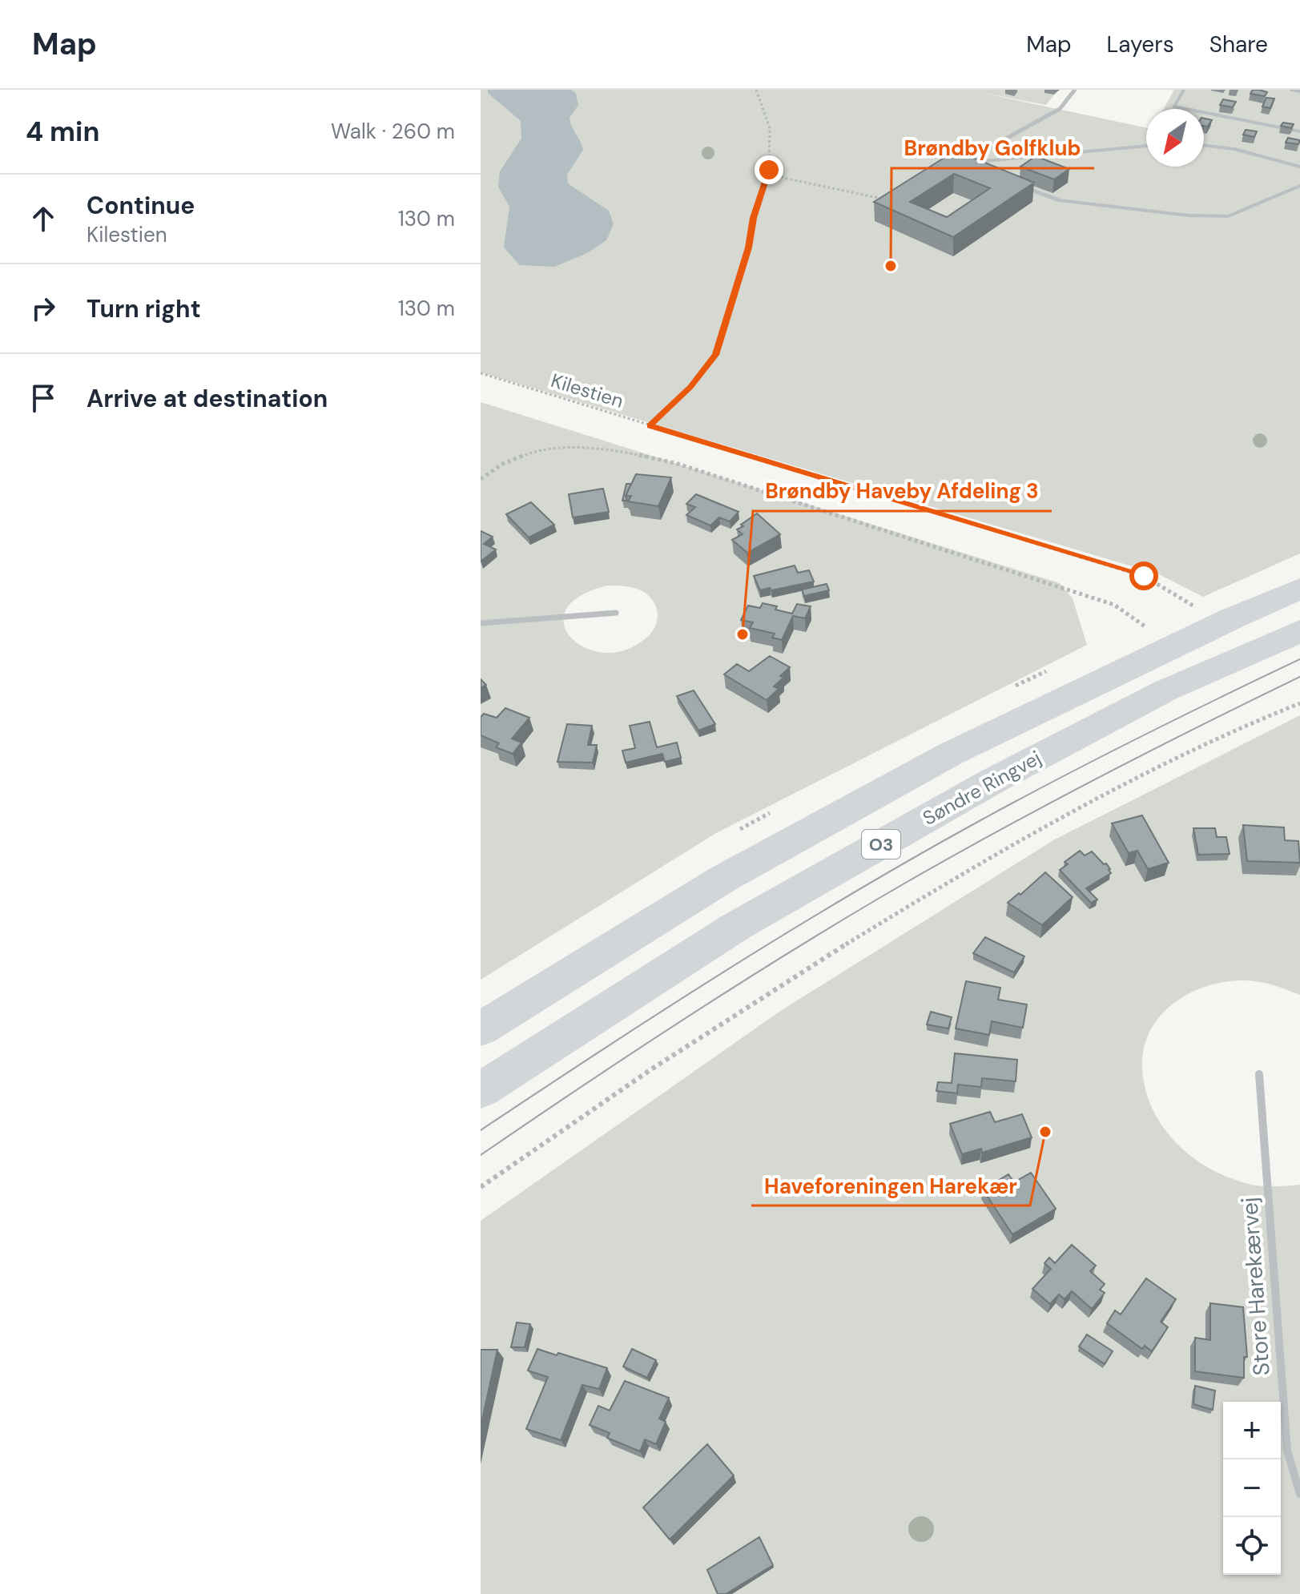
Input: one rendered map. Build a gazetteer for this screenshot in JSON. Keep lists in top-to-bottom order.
{
  "streets": {
    "main road": ["Søndre Ringvej", "O3"],
    "street": ["Store Harekærvej"],
    "path": ["Kilestien"]
  },
  "places": ["Brøndby Golfklub", "Brøndby Haveby Afdeling 3", "Haveforeningen Harekær"],
  "north": "bottom left",
  "page": {
    "header": "Map",
    "nav": ["Map", "Layers", "Share"],
    "heading": ["4 min", "Walk · 260 m"],
    "list": [
      ["Continue", "Kilestien", "130 m"],
      ["Turn right", "130 m"],
      "Arrive at destination"
    ],
    "map_buttons": ["+", "−"]
  }
}
